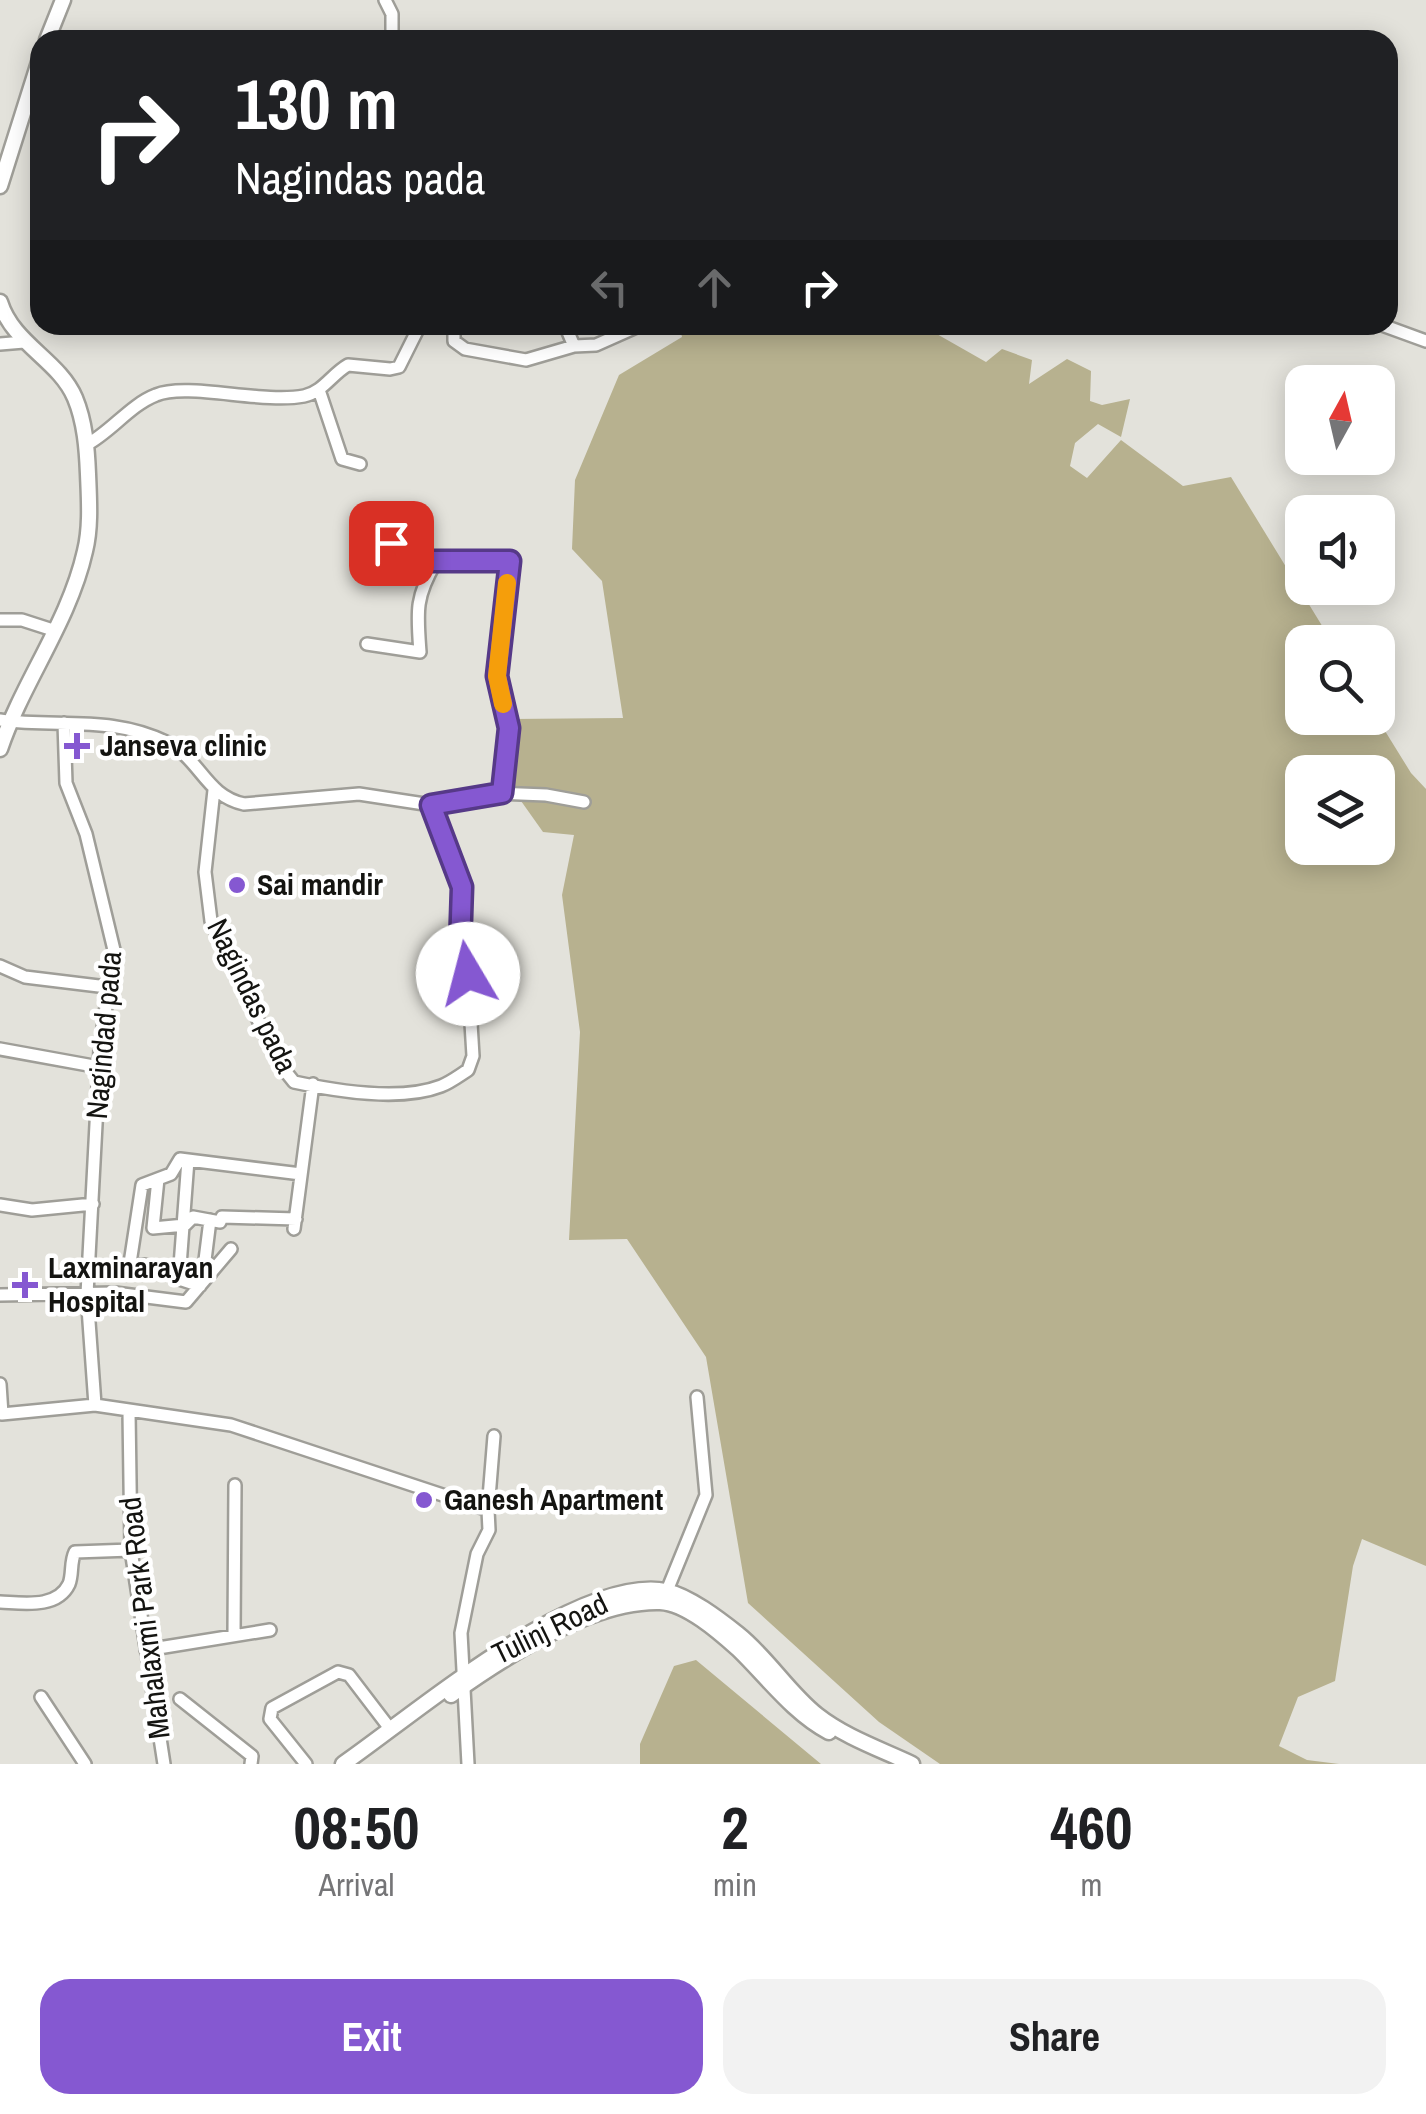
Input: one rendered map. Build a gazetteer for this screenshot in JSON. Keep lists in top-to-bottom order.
{
  "streets": {
    "main road": ["Tulinj Road"],
    "street": ["Nagindas pada", "Nagindad pada", "Mahalaxmi Park Road"]
  },
  "places": {
    "health": ["Janseva clinic", "Laxminarayan Hospital"],
    "other": ["Sai mandir", "Ganesh Apartment"]
  },
  "north": "top",
  "page": {
    "turn": ["130 m", "Nagindas pada"],
    "eta": [
      "08:50",
      "Arrival",
      "2",
      "min",
      "460",
      "m"
    ],
    "buttons": ["Exit", "Share"]
  }
}
